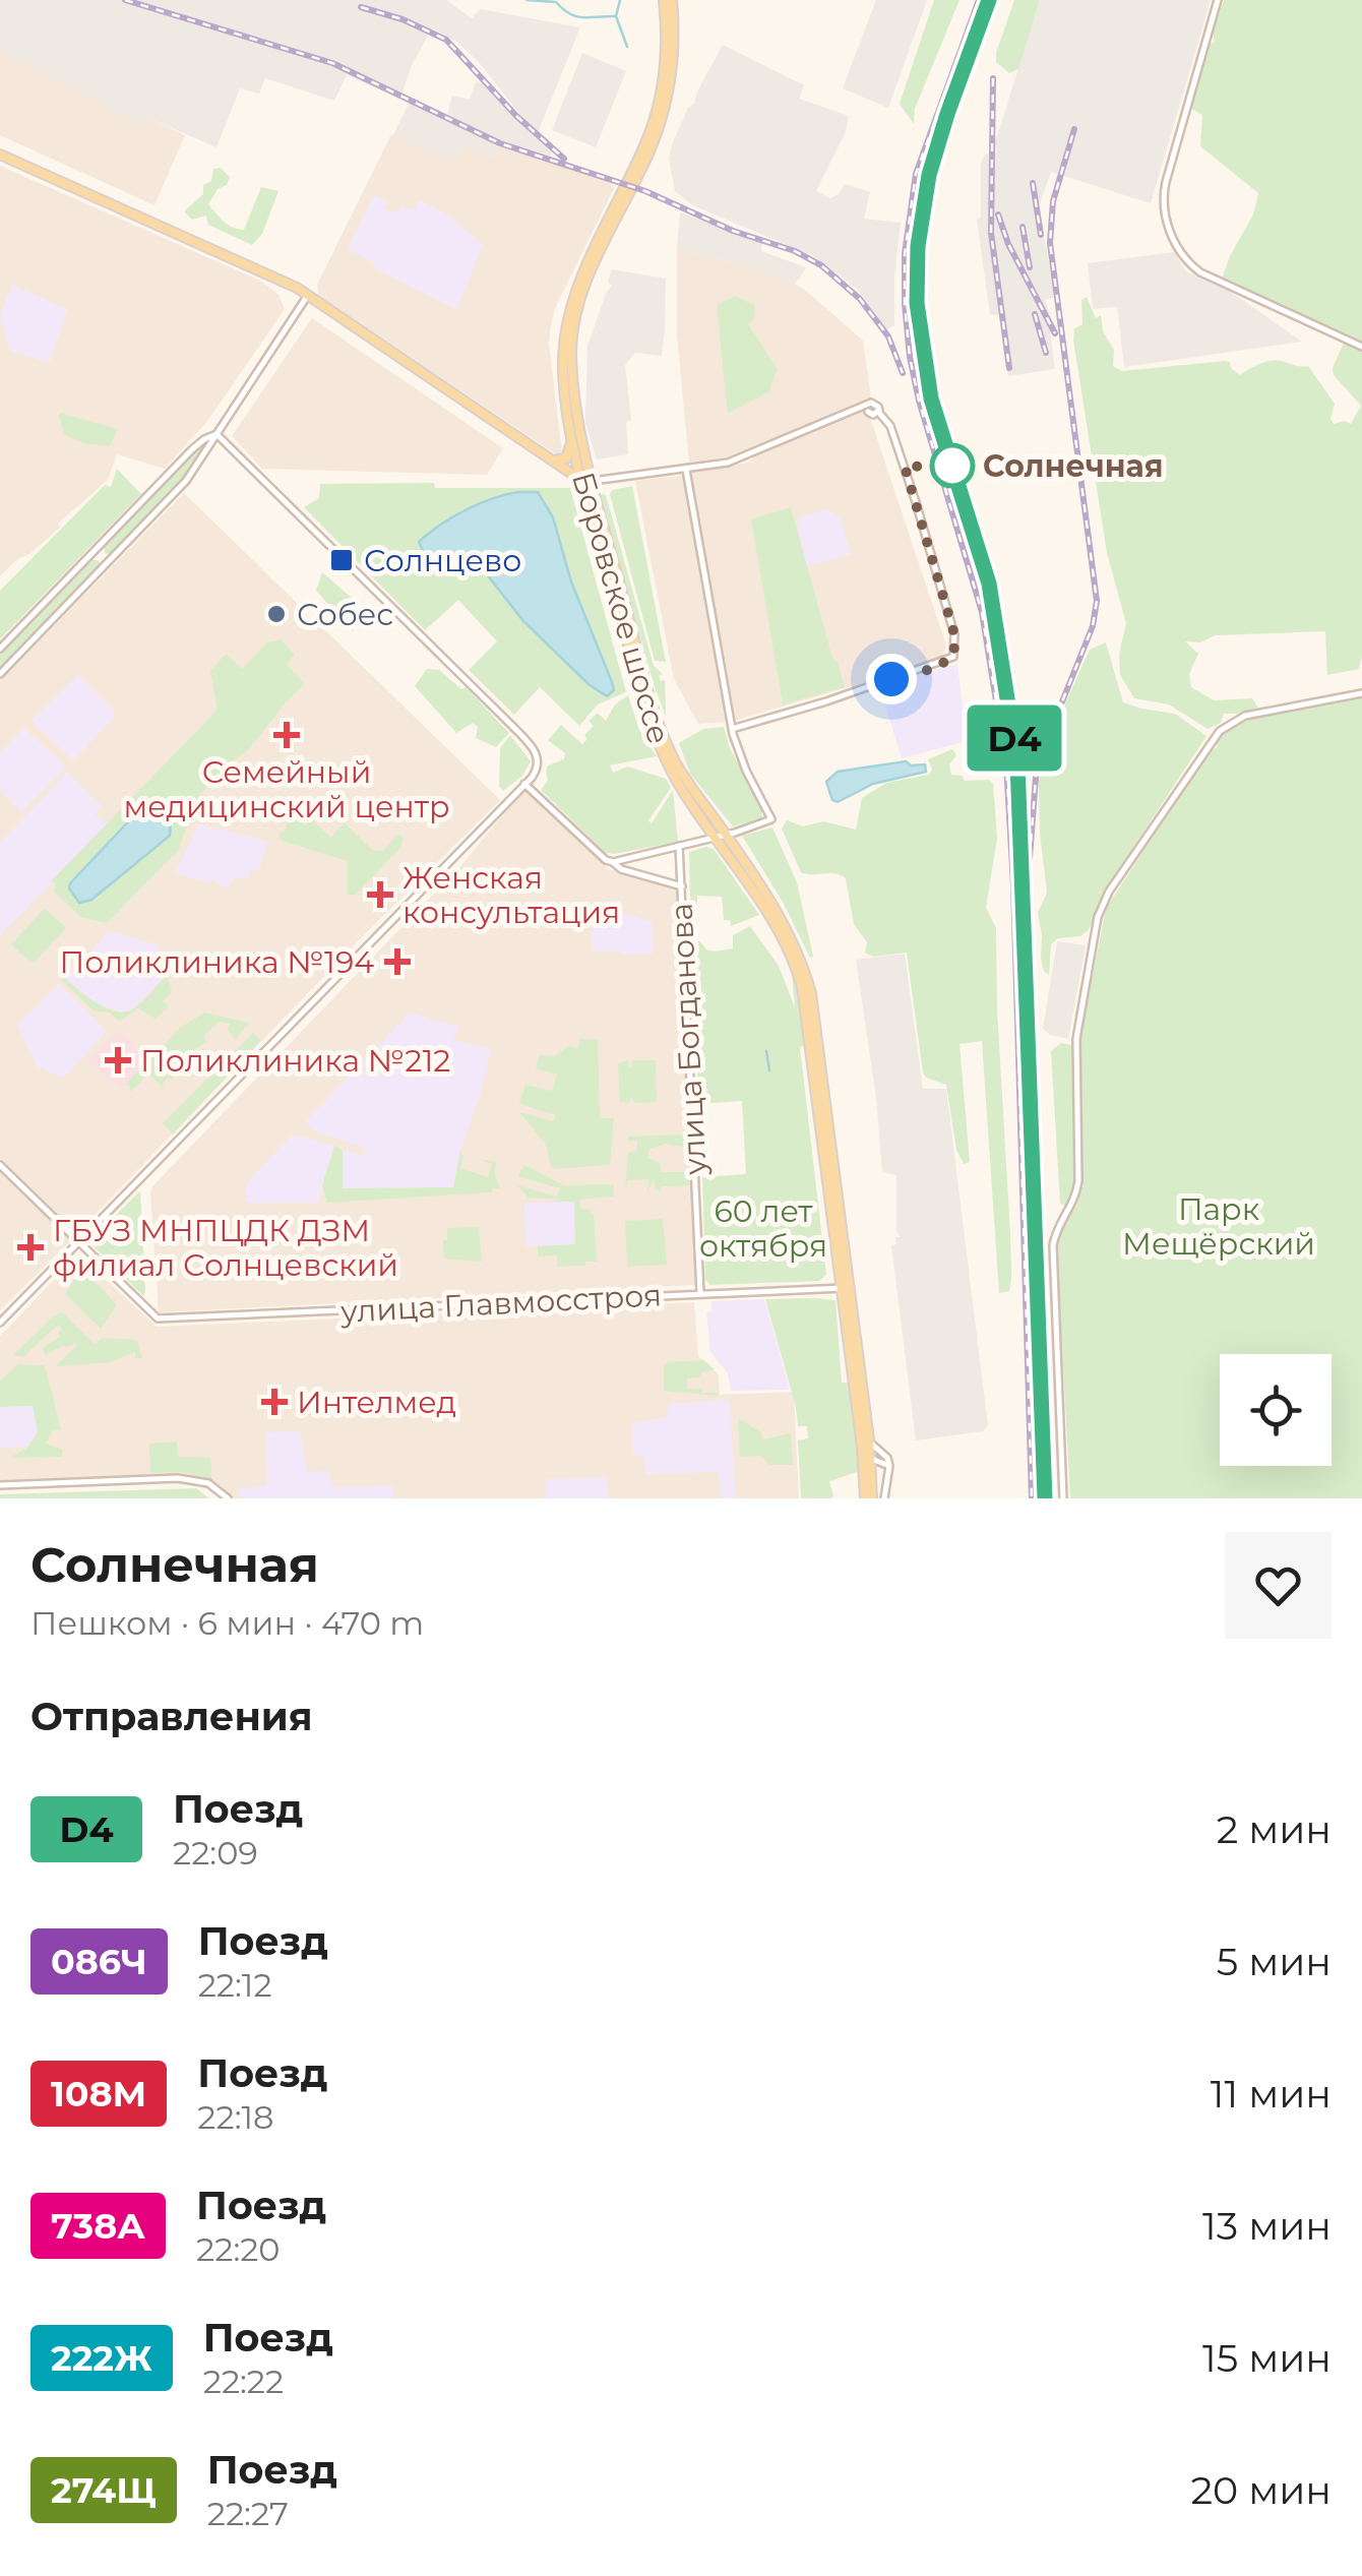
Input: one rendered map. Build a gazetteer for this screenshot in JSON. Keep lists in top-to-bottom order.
{
  "streets": {
    "main road": ["Боровское шоссе"],
    "street": ["улица Богданова", "улица Главмосстроя"]
  },
  "crossings": [
    ["Боровское шоссе", "улица Главмосстроя"],
    ["улица Богданова", "улица Главмосстроя"]
  ],
  "parks": ["Парк Мещёрский", "60 лет октября"],
  "places": {
    "other": ["Солнечная", "Собес"],
    "transit": ["Солнцево"],
    "health": [
      "Семейный медицинский центр",
      "Женская консультация",
      "Поликлиника №194",
      "Поликлиника №212",
      "ГБУЗ МНПЦДК ДЗМ филиал Солнцевский",
      "Интелмед"
    ]
  },
  "page": {
    "on_map": "D4",
    "heading": [
      ["Солнечная", "Пешком · 6 мин · 470 m"],
      "Отправления"
    ],
    "list": [
      {
        "mark": "D4",
        "name": "Поезд",
        "note": "22:09",
        "value": "2 мин"
      },
      {
        "mark": "086Ч",
        "name": "Поезд",
        "note": "22:12",
        "value": "5 мин"
      },
      {
        "mark": "108М",
        "name": "Поезд",
        "note": "22:18",
        "value": "11 мин"
      },
      {
        "mark": "738А",
        "name": "Поезд",
        "note": "22:20",
        "value": "13 мин"
      },
      {
        "mark": "222Ж",
        "name": "Поезд",
        "note": "22:22",
        "value": "15 мин"
      },
      {
        "mark": "274Щ",
        "name": "Поезд",
        "note": "22:27",
        "value": "20 мин"
      }
    ]
  }
}
